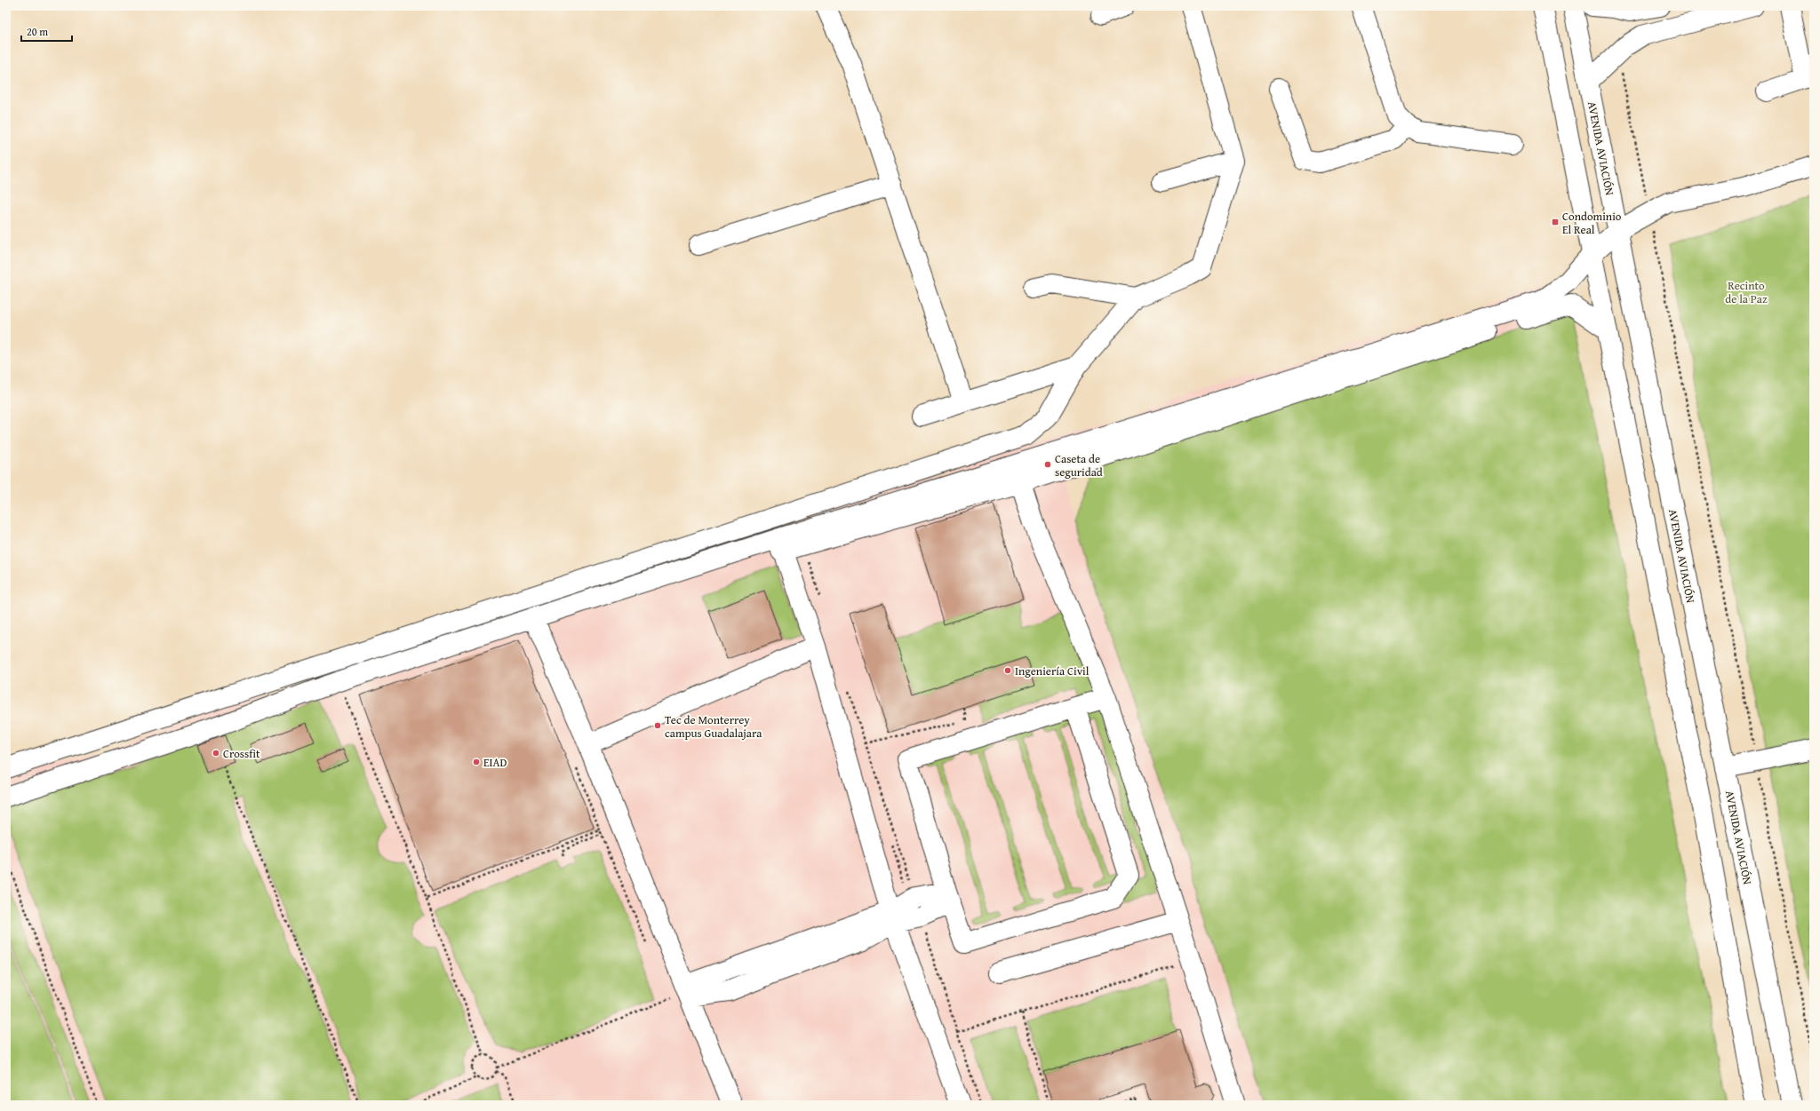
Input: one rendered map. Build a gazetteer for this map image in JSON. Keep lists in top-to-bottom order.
{
  "streets": {
    "street": ["AVENIDA AVIACIÓN"]
  },
  "parks": ["Recinto de la Paz"],
  "places": {
    "transit": ["Condominio El Real"],
    "other": [
      "Caseta de seguridad",
      "Ingeniería Civil",
      "Tec de Monterrey campus Guadalajara",
      "Crossfit",
      "EIAD"
    ]
  },
  "scale_bar": "20 m"
}
